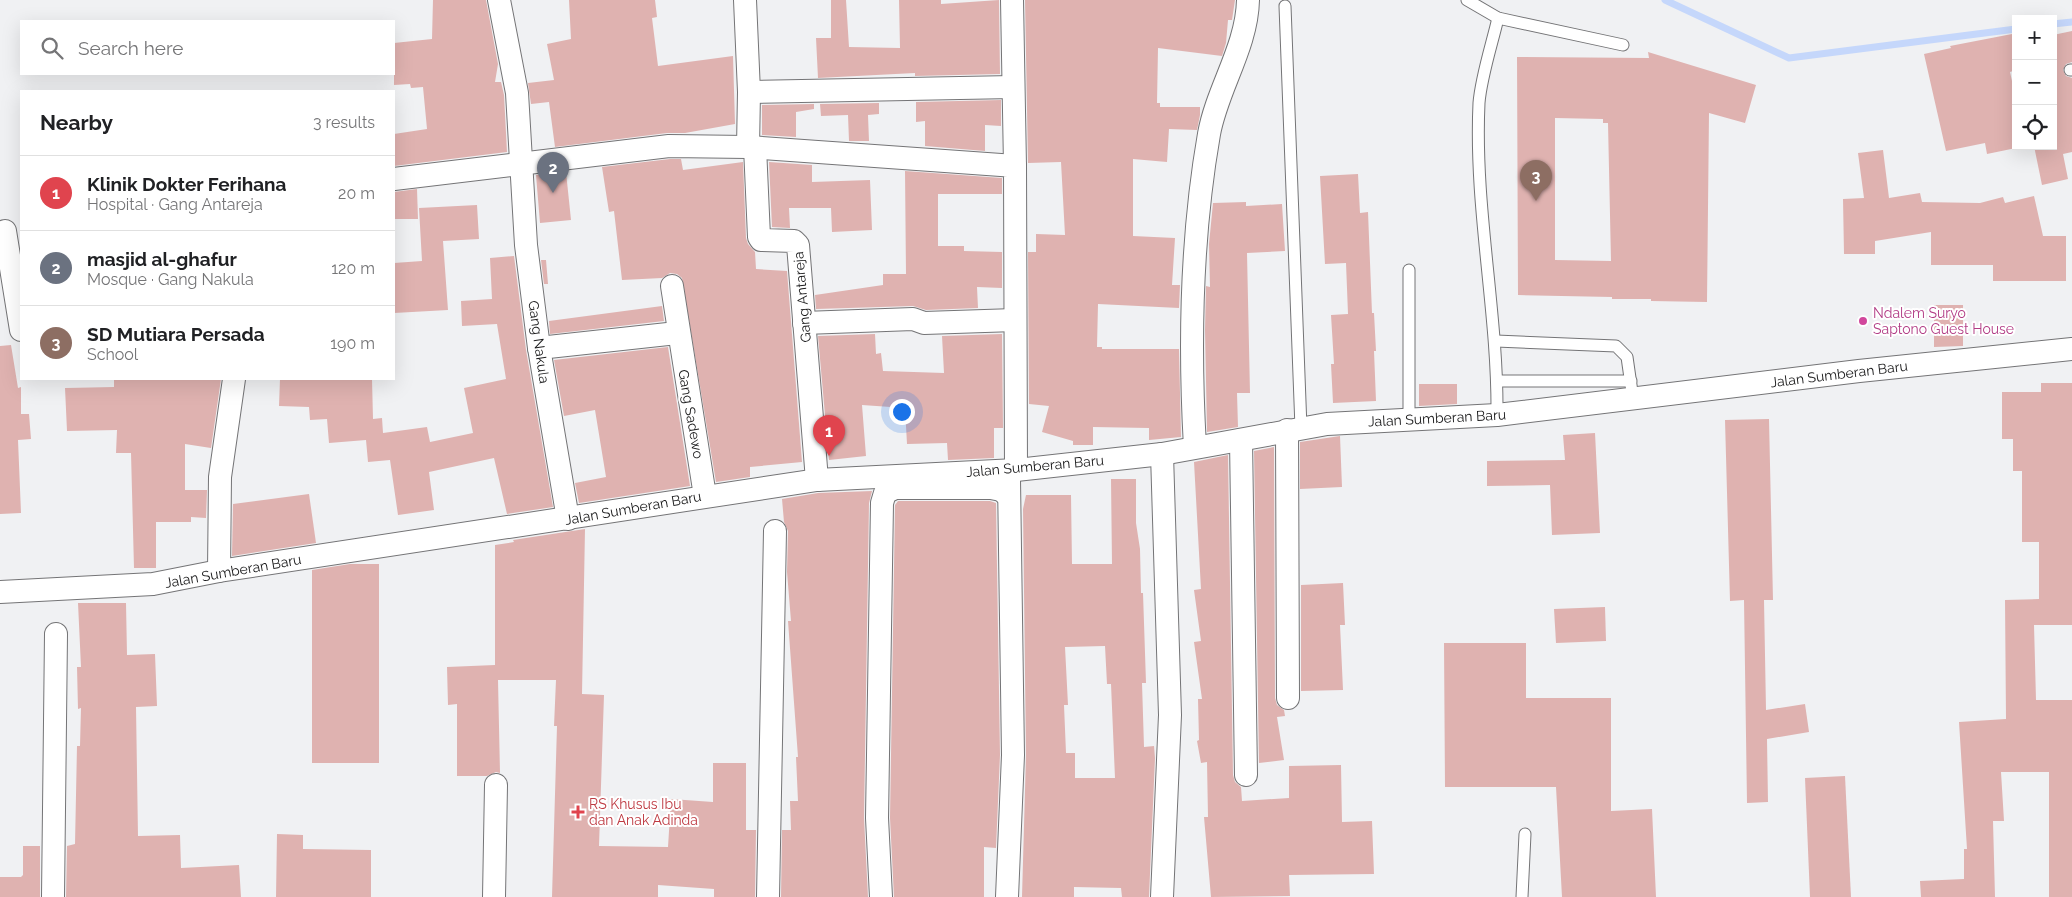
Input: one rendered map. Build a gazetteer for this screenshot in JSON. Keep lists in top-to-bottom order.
{
  "streets": {
    "street": [
      "Gang Antareja",
      "Gang Nakula",
      "Jalan Sumberan Baru",
      "Gang Sadewo"
    ]
  },
  "crossings": [
    ["Gang Antareja", "Jalan Sumberan Baru"],
    ["Gang Nakula", "Jalan Sumberan Baru"],
    ["Jalan Sumberan Baru", "Gang Sadewo"]
  ],
  "places": {
    "other": ["Ndalem Suryo Saptono Guest House"],
    "health": ["RS Khusus Ibu dan Anak Adinda"]
  },
  "page": {
    "map_buttons": ["+", "−"],
    "search": "Search here",
    "heading": ["Nearby", "3 results"],
    "pins": ["2", "3", "1"],
    "list": [
      {
        "mark": "1",
        "name": "Klinik Dokter Ferihana",
        "note": "Hospital · Gang Antareja",
        "value": "20 m"
      },
      {
        "mark": "2",
        "name": "masjid al-ghafur",
        "note": "Mosque · Gang Nakula",
        "value": "120 m"
      },
      {
        "mark": "3",
        "name": "SD Mutiara Persada",
        "note": "School",
        "value": "190 m"
      }
    ]
  }
}
